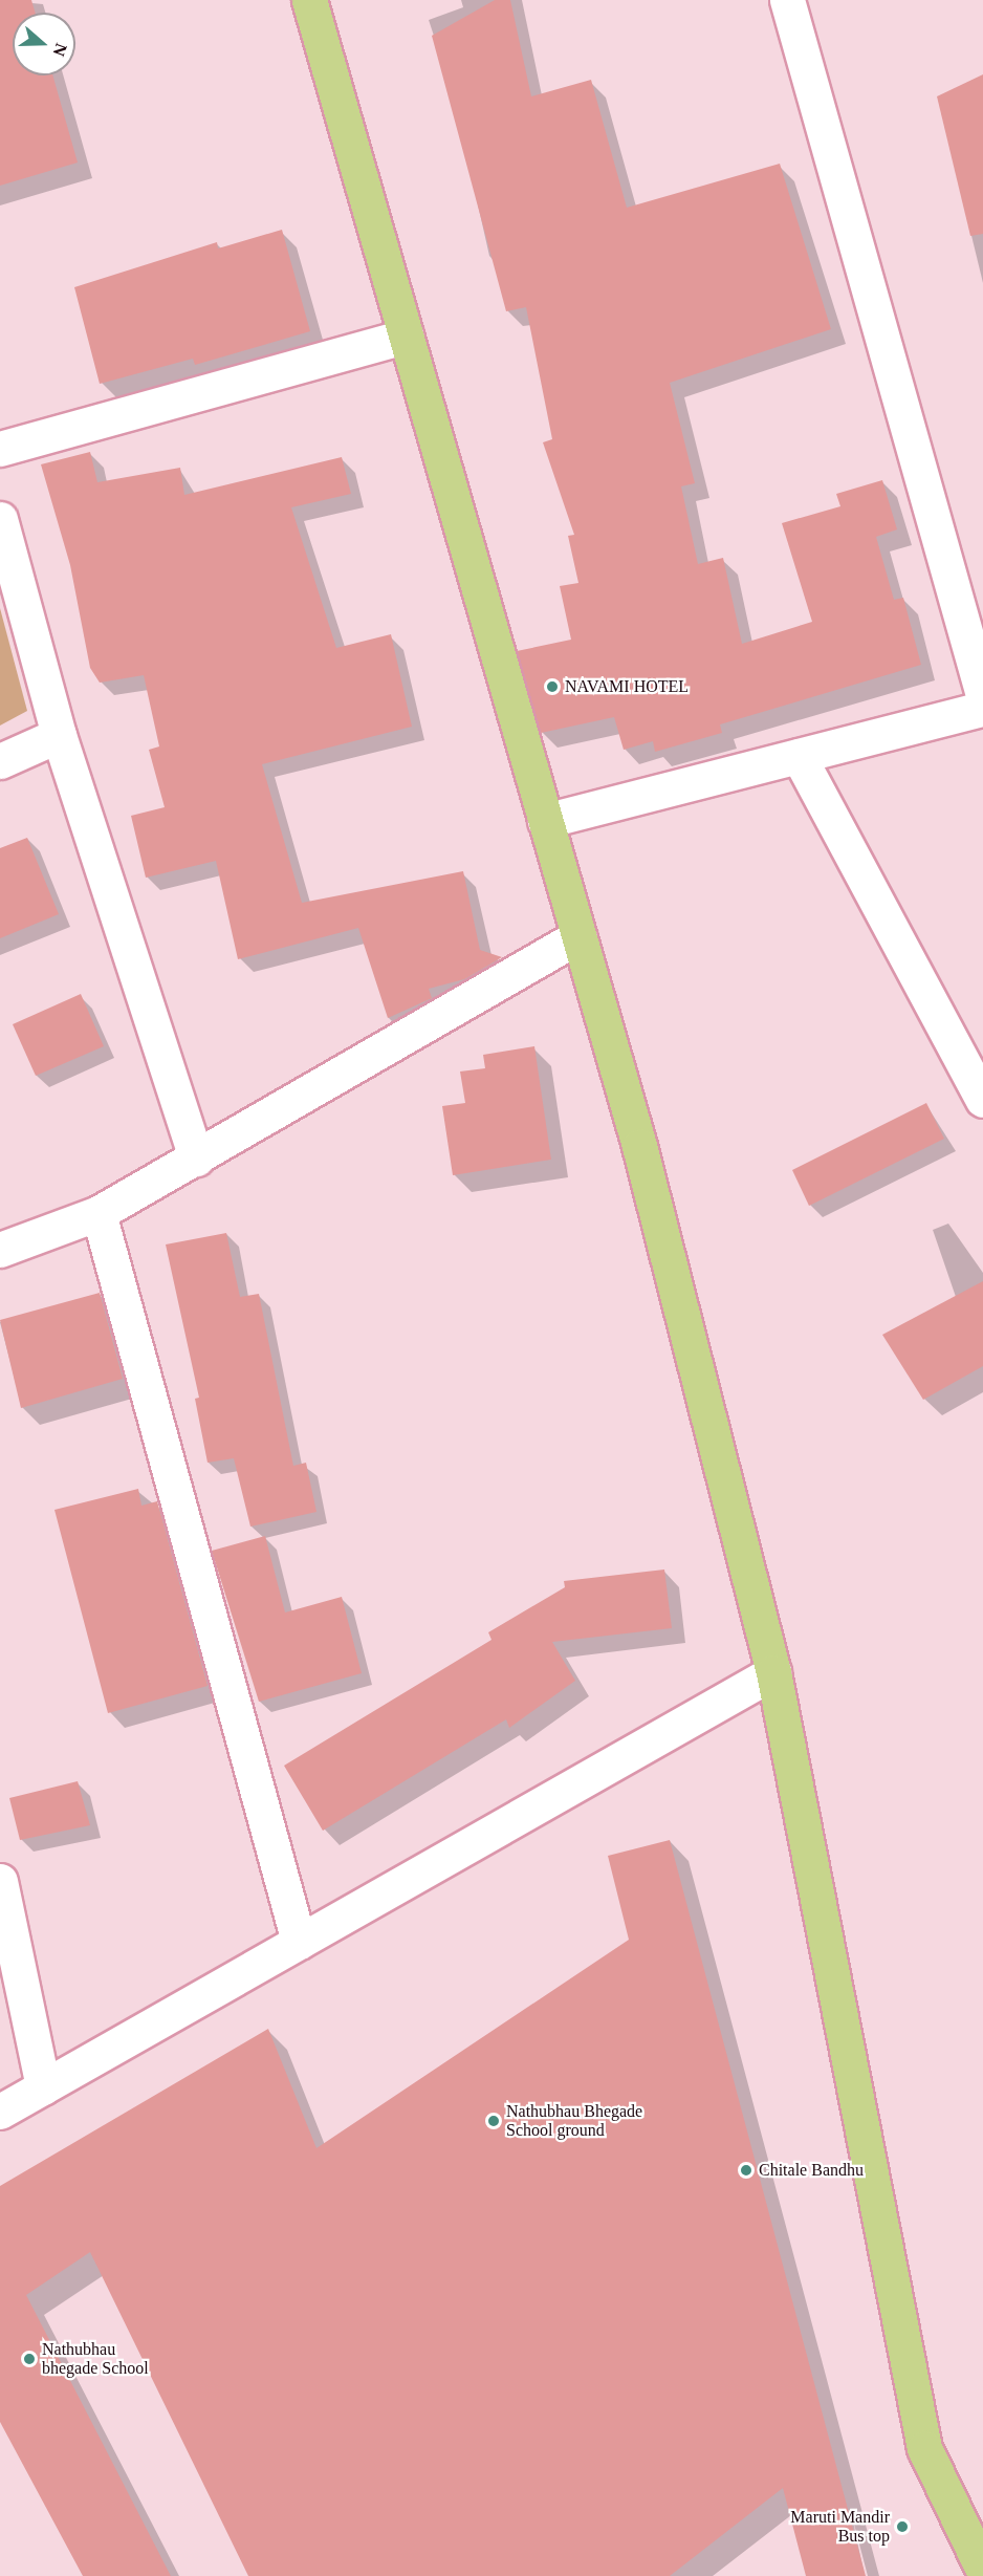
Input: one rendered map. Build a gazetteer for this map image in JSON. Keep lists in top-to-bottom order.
{
  "places": [
    "NAVAMI HOTEL",
    "Nathubhau Bhegade School ground",
    "Chitale Bandhu",
    "Nathubhau bhegade School",
    "Maruti Mandir Bus top"
  ],
  "north": "right"
}
